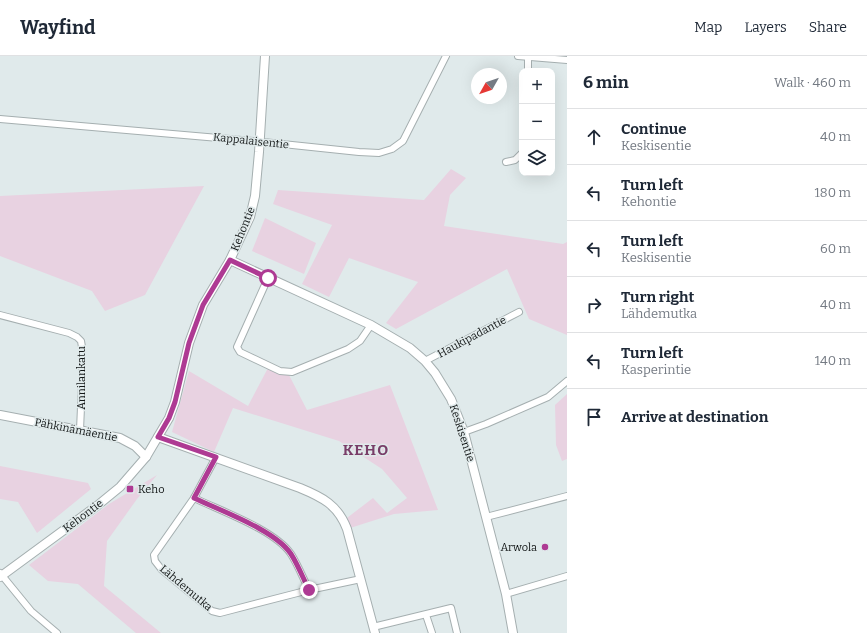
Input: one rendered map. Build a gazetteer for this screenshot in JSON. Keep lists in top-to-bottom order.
{
  "streets": {
    "street": [
      "Kappalaisentie",
      "Kehontie",
      "Haukipadantie",
      "Annilankatu",
      "Pähkinämäentie",
      "Keskisentie",
      "Lähdemutka"
    ]
  },
  "crossings": [
    ["Kappalaisentie", "Kehontie"],
    ["Kehontie", "Pähkinämäentie"],
    ["Kehontie", "Keskisentie"],
    ["Haukipadantie", "Keskisentie"],
    ["Annilankatu", "Pähkinämäentie"]
  ],
  "districts": ["KEHO"],
  "places": {
    "transit": ["Keho"],
    "other": ["Arwola"]
  },
  "north": "bottom left",
  "page": {
    "header": "Wayfind",
    "nav": ["Map", "Layers", "Share"],
    "heading": ["6 min", "Walk · 460 m"],
    "map_buttons": ["+", "−"],
    "list": [
      ["Continue", "Keskisentie", "40 m"],
      ["Turn left", "Kehontie", "180 m"],
      ["Turn left", "Keskisentie", "60 m"],
      ["Turn right", "Lähdemutka", "40 m"],
      ["Turn left", "Kasperintie", "140 m"],
      "Arrive at destination"
    ]
  }
}
